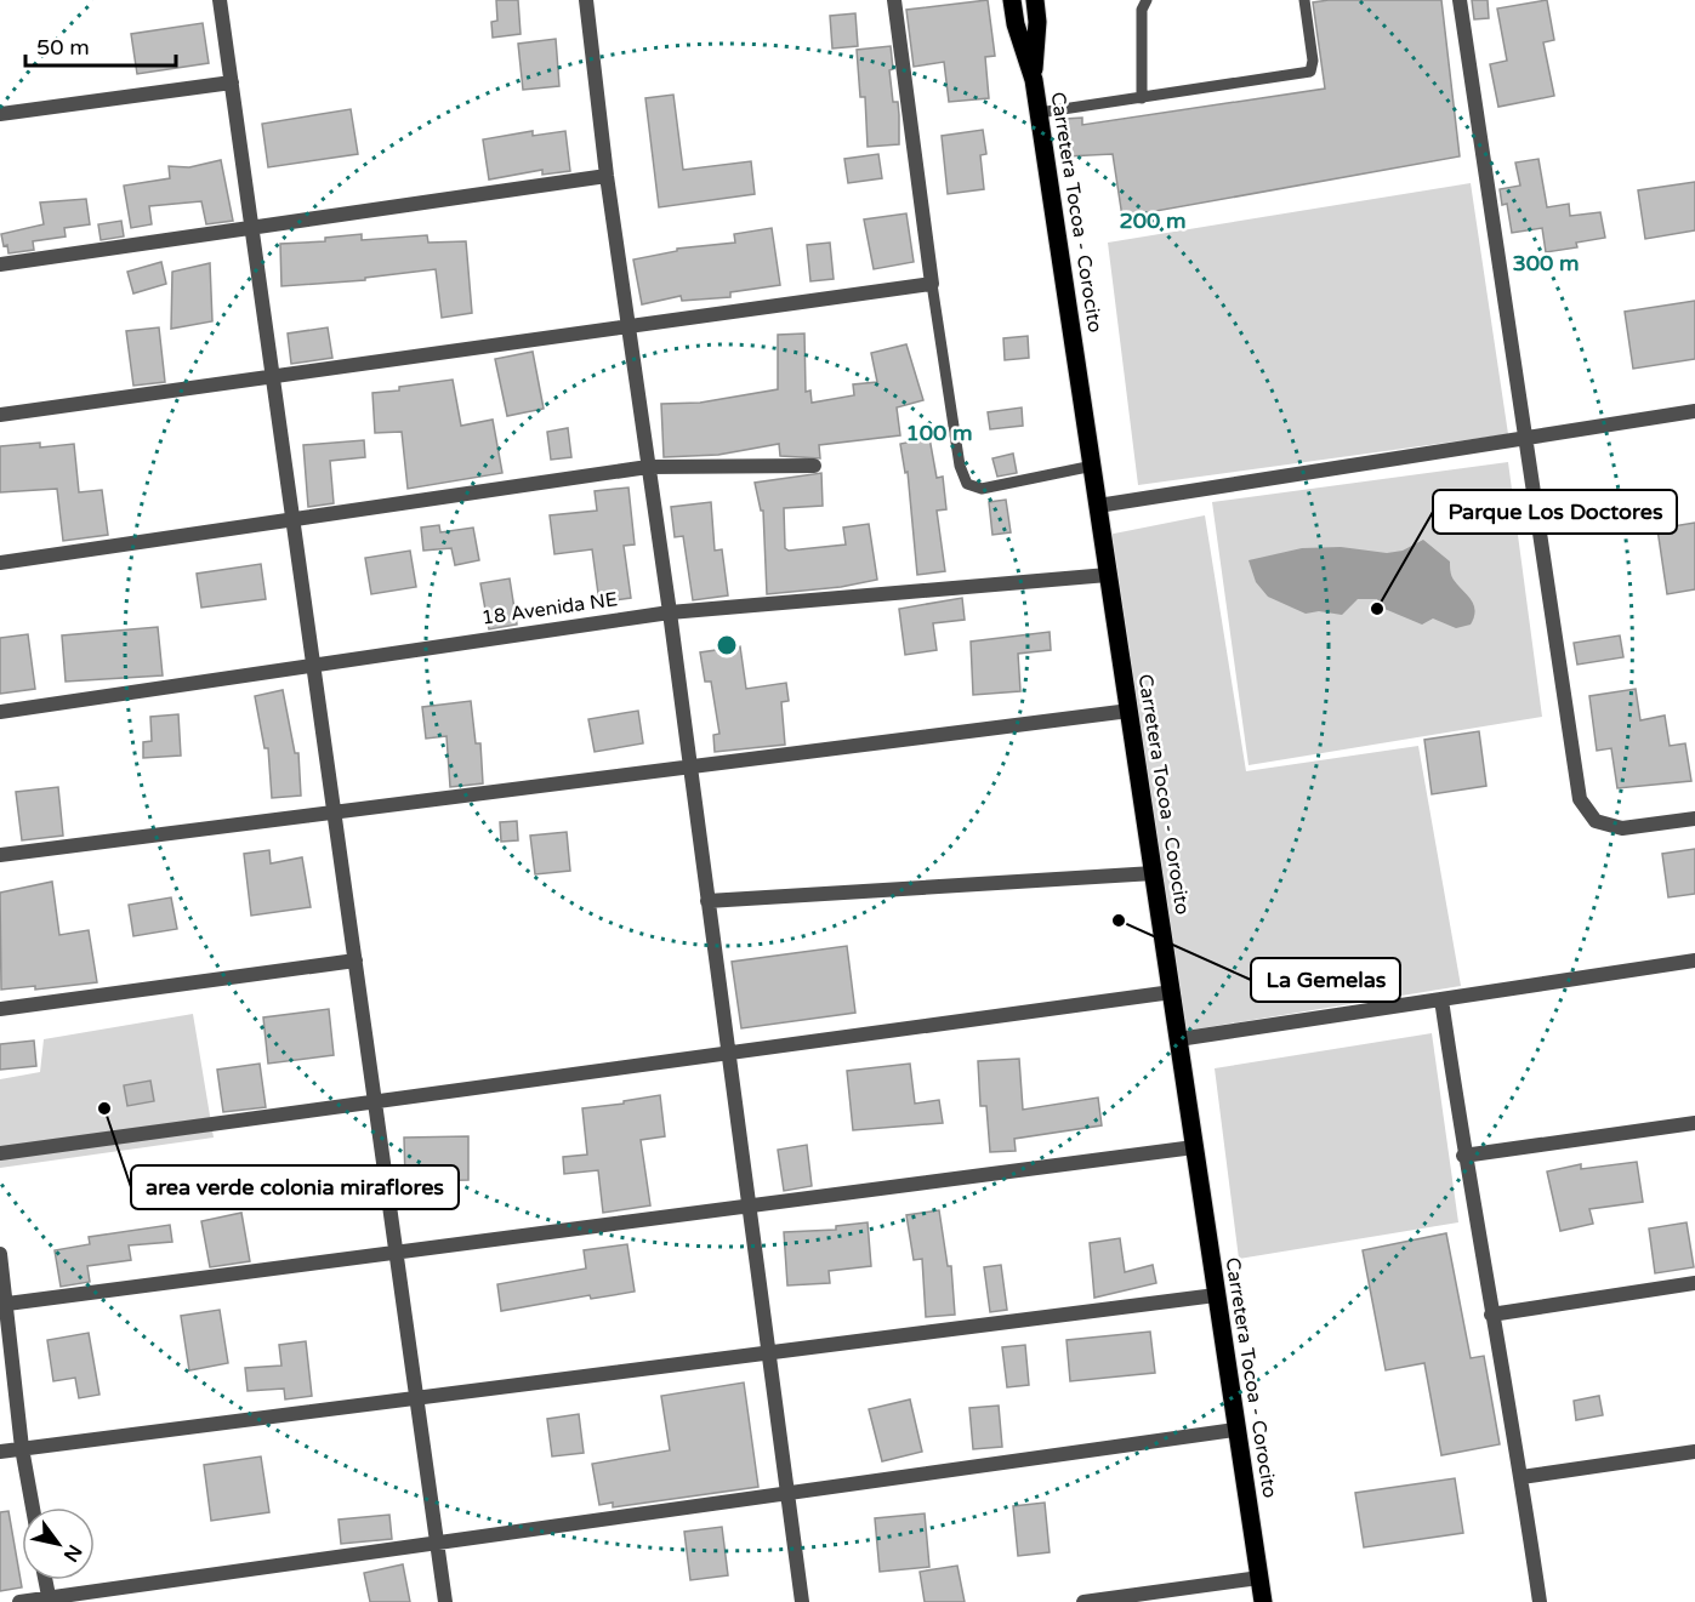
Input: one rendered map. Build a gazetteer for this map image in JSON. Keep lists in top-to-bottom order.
{
  "streets": {
    "main road": ["Carretera Tocoa - Corocito"],
    "street": ["18 Avenida NE"]
  },
  "crossings": [
    ["Carretera Tocoa - Corocito", "18 Avenida NE"]
  ],
  "places": ["Parque Los Doctores", "La Gemelas", "area verde colonia miraflores"],
  "scale_bar": "50 m",
  "north": "bottom right",
  "rings": ["200 m", "300 m", "100 m"]
}
